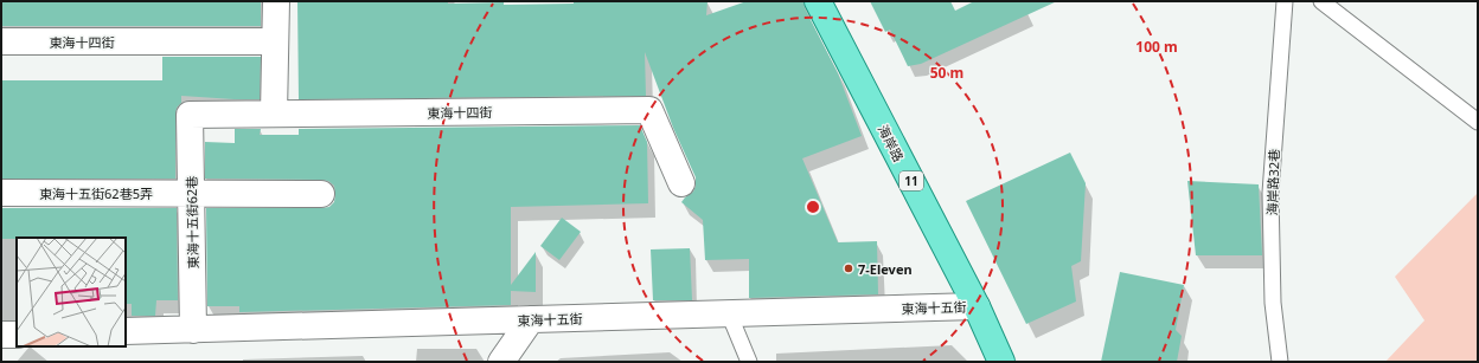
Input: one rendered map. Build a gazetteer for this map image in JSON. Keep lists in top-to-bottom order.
{
  "streets": {
    "main road": ["海岸路", "11"],
    "street": [
      "東海十四街",
      "東海十五街62巷5弄",
      "東海十五街62巷",
      "東海十五街"
    ],
    "lane": ["海岸路32巷"]
  },
  "crossings": [
    ["東海十四街", "東海十五街62巷"],
    ["海岸路", "東海十五街"],
    ["東海十五街62巷5弄", "東海十五街62巷"],
    ["東海十五街62巷", "東海十五街"]
  ],
  "places": ["7-Eleven"],
  "rings": ["100 m", "50 m"]
}
